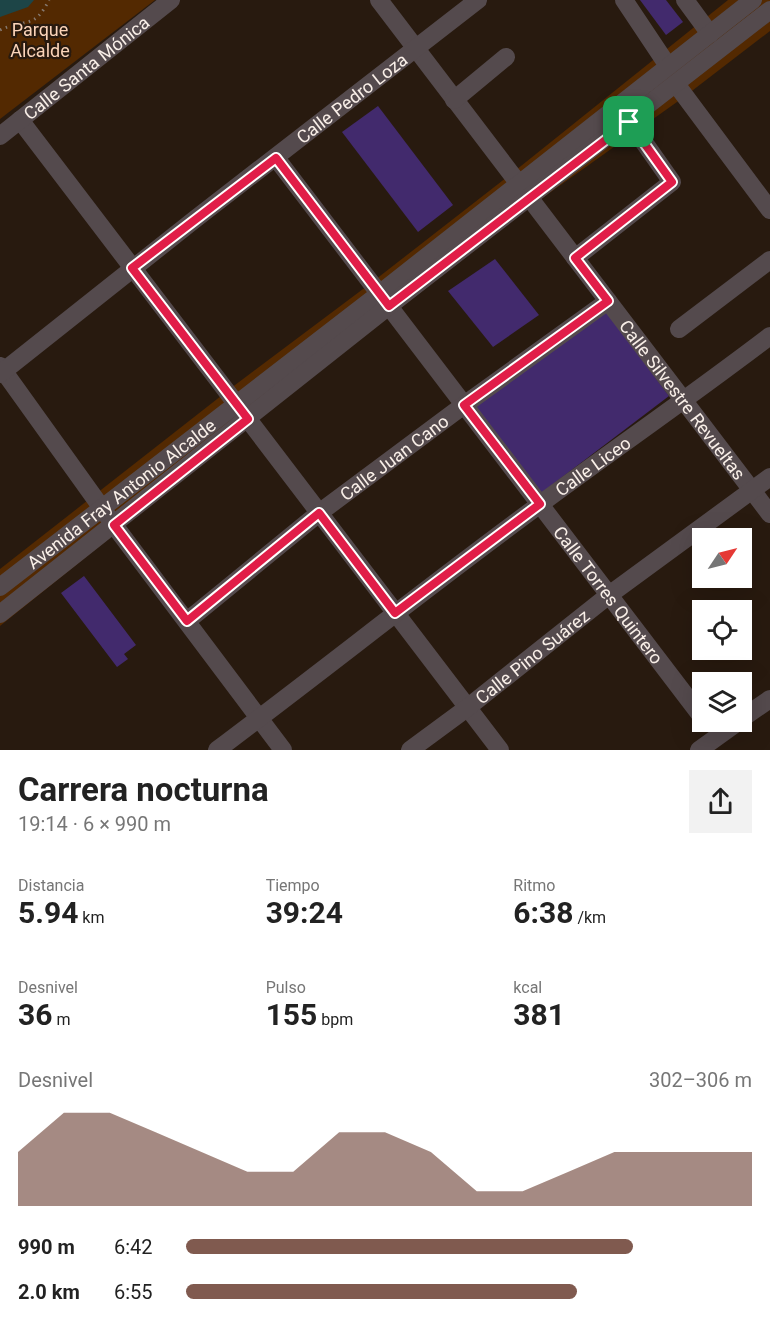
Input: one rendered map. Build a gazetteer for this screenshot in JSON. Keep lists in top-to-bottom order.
{
  "streets": {
    "street": [
      "Calle Santa Mónica",
      "Calle Pedro Loza",
      "Calle Silvestre Revueltas",
      "Calle Juan Cano",
      "Calle Liceo",
      "Avenida Fray Antonio Alcalde",
      "Calle Torres Quintero",
      "Calle Pino Suárez"
    ]
  },
  "crossings": [
    ["Calle Pedro Loza", "Calle Silvestre Revueltas"],
    ["Calle Pedro Loza", "Calle Torres Quintero"],
    ["Calle Silvestre Revueltas", "Calle Juan Cano"],
    ["Calle Silvestre Revueltas", "Calle Liceo"],
    ["Calle Silvestre Revueltas", "Avenida Fray Antonio Alcalde"],
    ["Calle Silvestre Revueltas", "Calle Pino Suárez"],
    ["Calle Juan Cano", "Calle Torres Quintero"],
    ["Calle Liceo", "Calle Torres Quintero"],
    ["Avenida Fray Antonio Alcalde", "Calle Torres Quintero"],
    ["Calle Torres Quintero", "Calle Pino Suárez"]
  ],
  "parks": ["Parque Alcalde"],
  "north": "top right",
  "page": {
    "heading": ["Carrera nocturna", "19:14 · 6 × 990 m"],
    "stats": [
      ["Distancia", "5.94 km"],
      ["Tiempo", "39:24"],
      ["Ritmo", "6:38 /km"],
      ["Desnivel", "36 m"],
      ["Pulso", "155 bpm"],
      ["kcal", "381"]
    ],
    "chart": ["Desnivel", "302–306 m"],
    "list": [
      {
        "name": "990 m",
        "note": "6:42"
      },
      {
        "name": "2.0 km",
        "note": "6:55"
      }
    ]
  }
}
